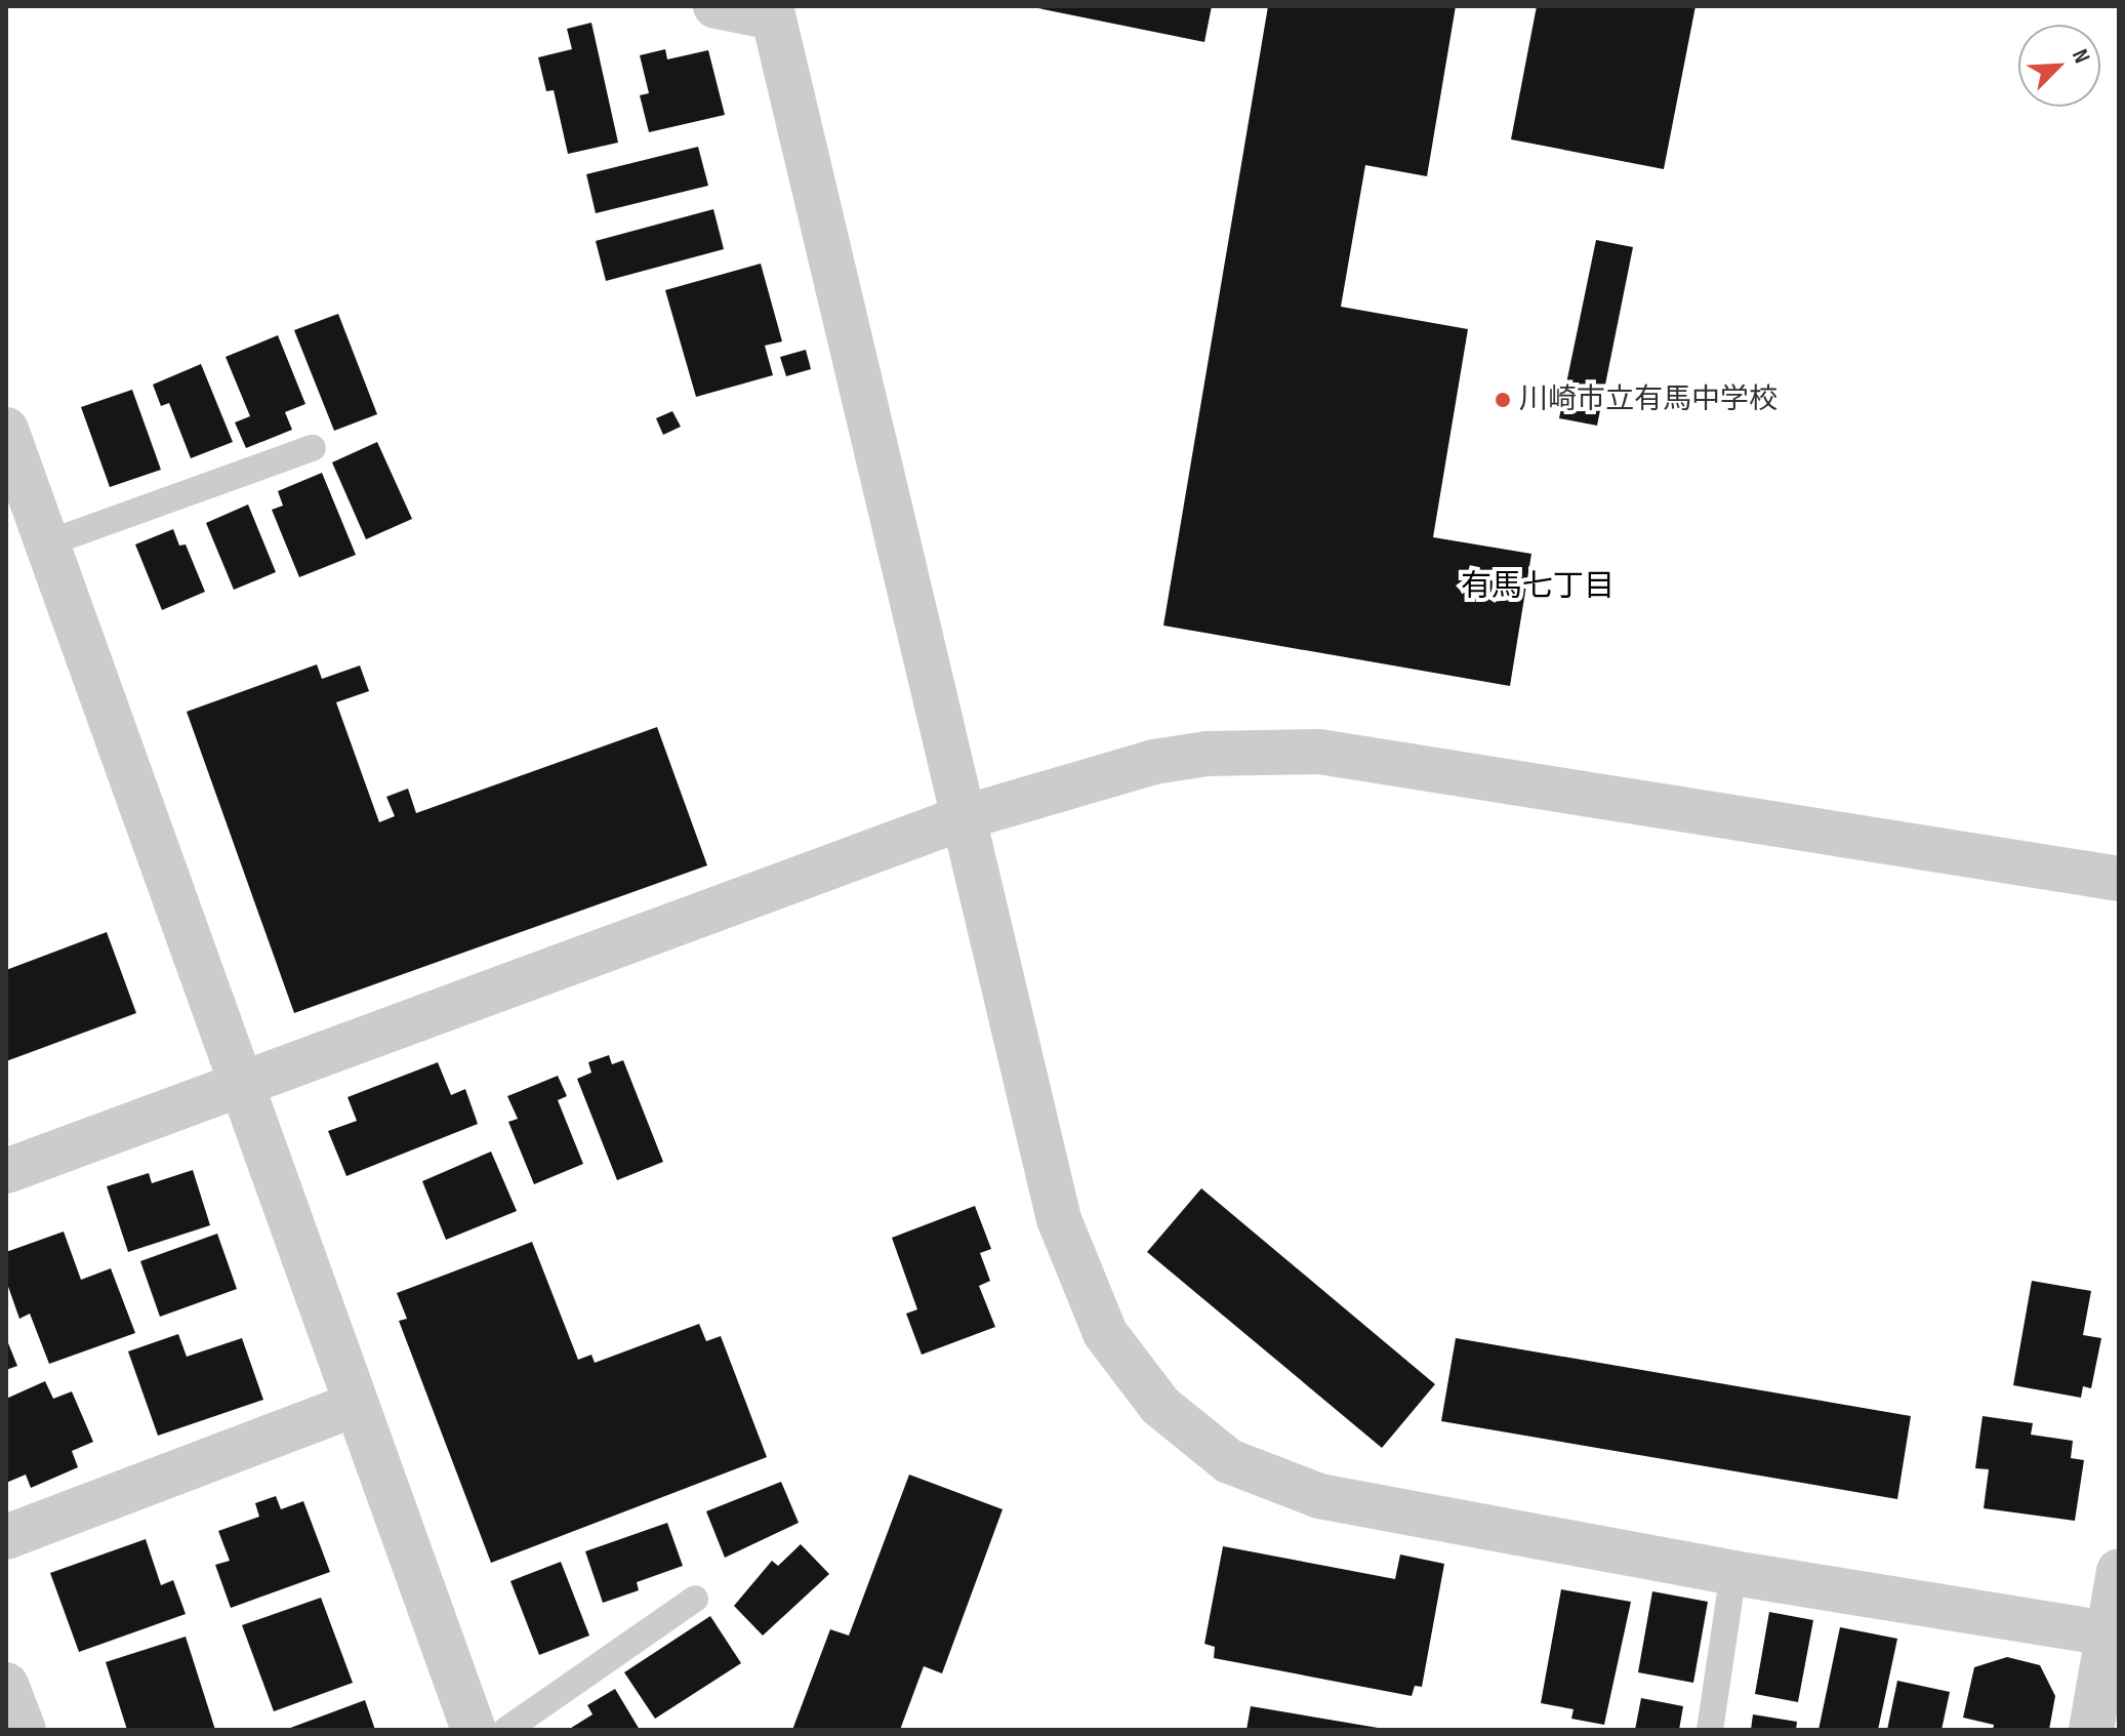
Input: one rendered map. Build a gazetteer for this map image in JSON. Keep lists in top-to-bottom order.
{
  "districts": ["有馬七丁目"],
  "places": ["川崎市立有馬中学校"],
  "north": "top right"
}
